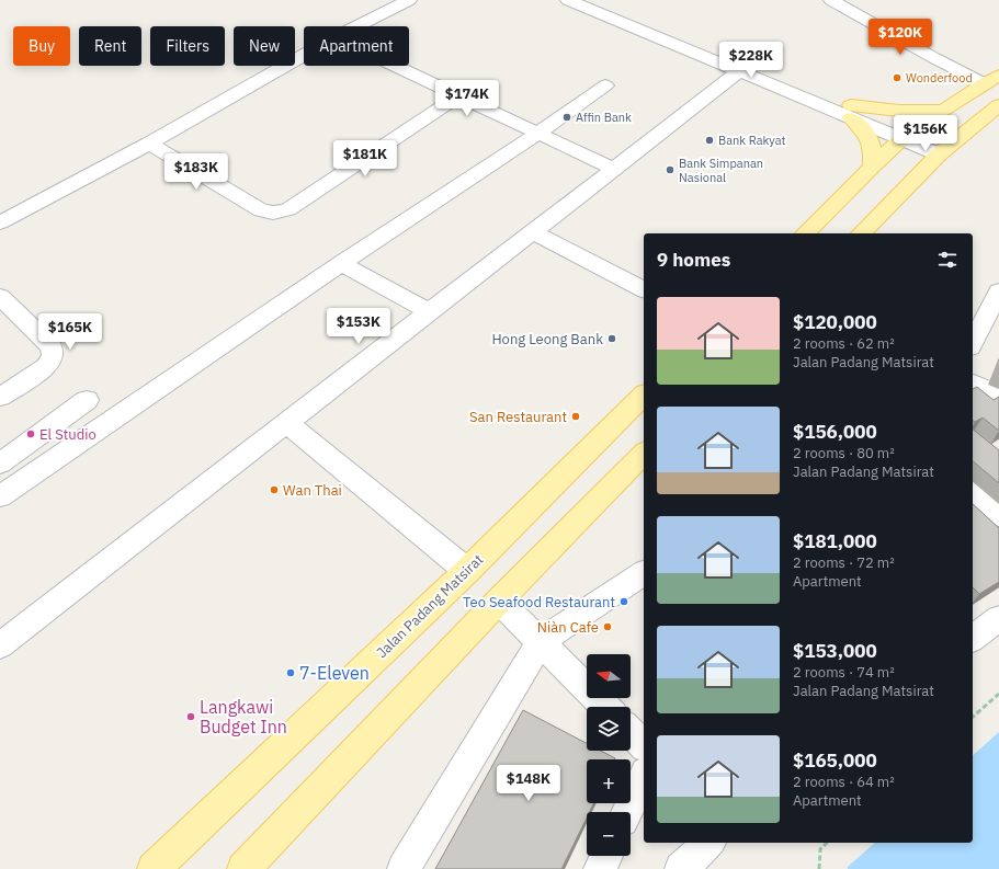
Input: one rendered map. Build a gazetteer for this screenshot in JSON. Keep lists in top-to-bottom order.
{
  "streets": {
    "main road": ["Jalan Padang Matsirat"]
  },
  "places": [
    "Wonderfood",
    "Affin Bank",
    "Bank Rakyat",
    "Bank Simpanan Nasional",
    "Hong Leong Bank",
    "San Restaurant",
    "El Studio",
    "Wan Thai",
    "Teo Seafood Restaurant",
    "Niàn Cafe",
    "7-Eleven",
    "Langkawi Budget Inn"
  ],
  "north": "left",
  "page": {
    "price": [
      "$120K",
      "$228K",
      "$174K",
      "$156K",
      "$181K",
      "$183K",
      "$153K",
      "$165K",
      "$148K"
    ],
    "chip": [
      "Buy",
      "Rent",
      "Filters",
      "New",
      "Apartment"
    ],
    "heading": "9 homes",
    "list": [
      {
        "name": "$120,000",
        "note": "2 rooms · 62 m² · Jalan Padang Matsirat"
      },
      {
        "name": "$156,000",
        "note": "2 rooms · 80 m² · Jalan Padang Matsirat"
      },
      {
        "name": "$181,000",
        "note": "2 rooms · 72 m² · Apartment"
      },
      {
        "name": "$153,000",
        "note": "2 rooms · 74 m² · Jalan Padang Matsirat"
      },
      {
        "name": "$165,000",
        "note": "2 rooms · 64 m² · Apartment"
      }
    ],
    "map_buttons": ["+", "−"]
  }
}
